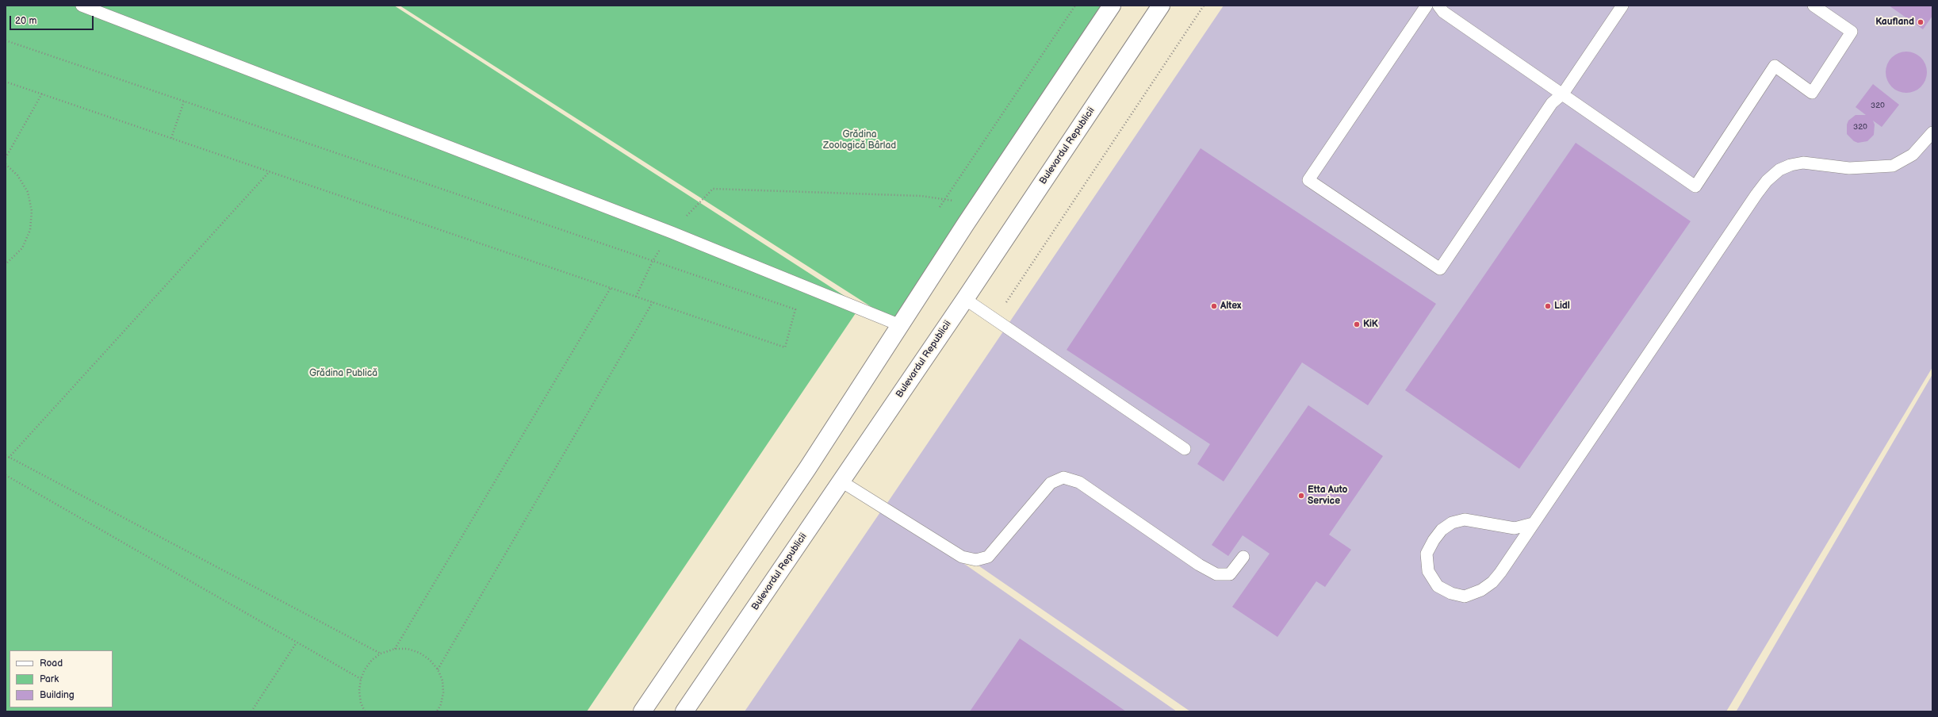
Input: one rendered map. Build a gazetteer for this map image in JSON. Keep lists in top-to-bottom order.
{
  "streets": {
    "main road": ["Bulevardul Republicii"]
  },
  "parks": ["Grădina Zoologică Bârlad", "Grădina Publică"],
  "places": [
    "Kaufland",
    "Altex",
    "Lidl",
    "KiK",
    "Etta Auto Service"
  ],
  "house_numbers": ["320", "320"],
  "legend": ["Road", "Park", "Building"],
  "scale_bar": "20 m"
}
